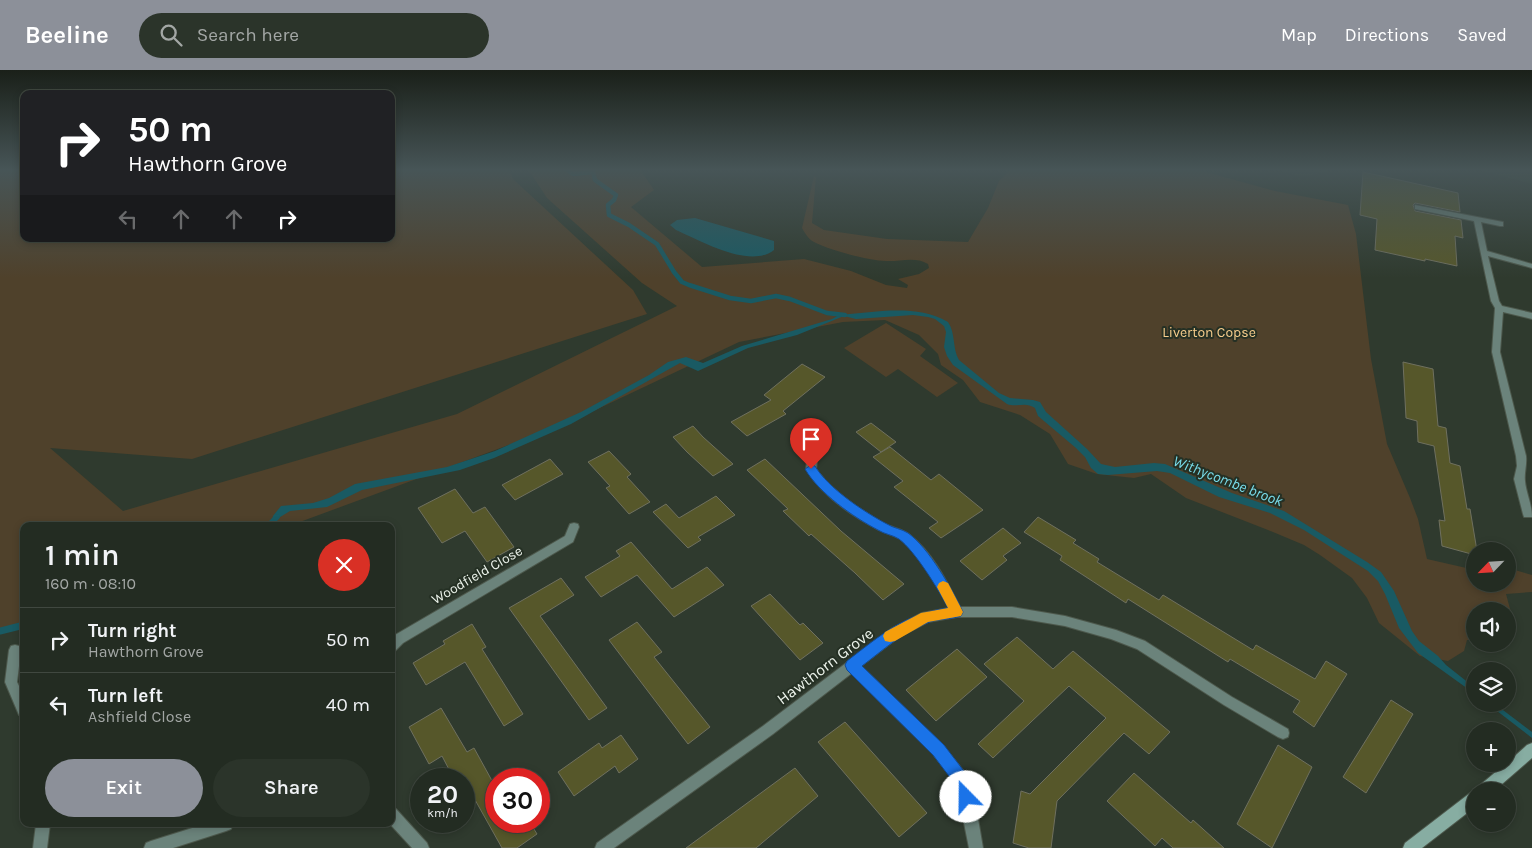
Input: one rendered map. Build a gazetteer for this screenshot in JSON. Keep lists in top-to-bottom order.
{
  "streets": {
    "street": ["Woodfield Close", "Hawthorn Grove"]
  },
  "water": ["Withycombe brook"],
  "parks": ["Liverton Copse"],
  "north": "bottom left",
  "page": {
    "header": "Beeline",
    "search": "Search here",
    "nav": ["Map", "Directions", "Saved"],
    "turn": ["50 m", "Hawthorn Grove"],
    "heading": ["1 min", "160 m · 08:10"],
    "map_buttons": ["+", "−"],
    "list": [
      {
        "name": "Turn right",
        "note": "Hawthorn Grove",
        "value": "50 m"
      },
      {
        "name": "Turn left",
        "note": "Ashfield Close",
        "value": "40 m"
      }
    ],
    "buttons": ["Exit", "Share"],
    "speed": "20 km/h",
    "limit": "30"
  }
}
